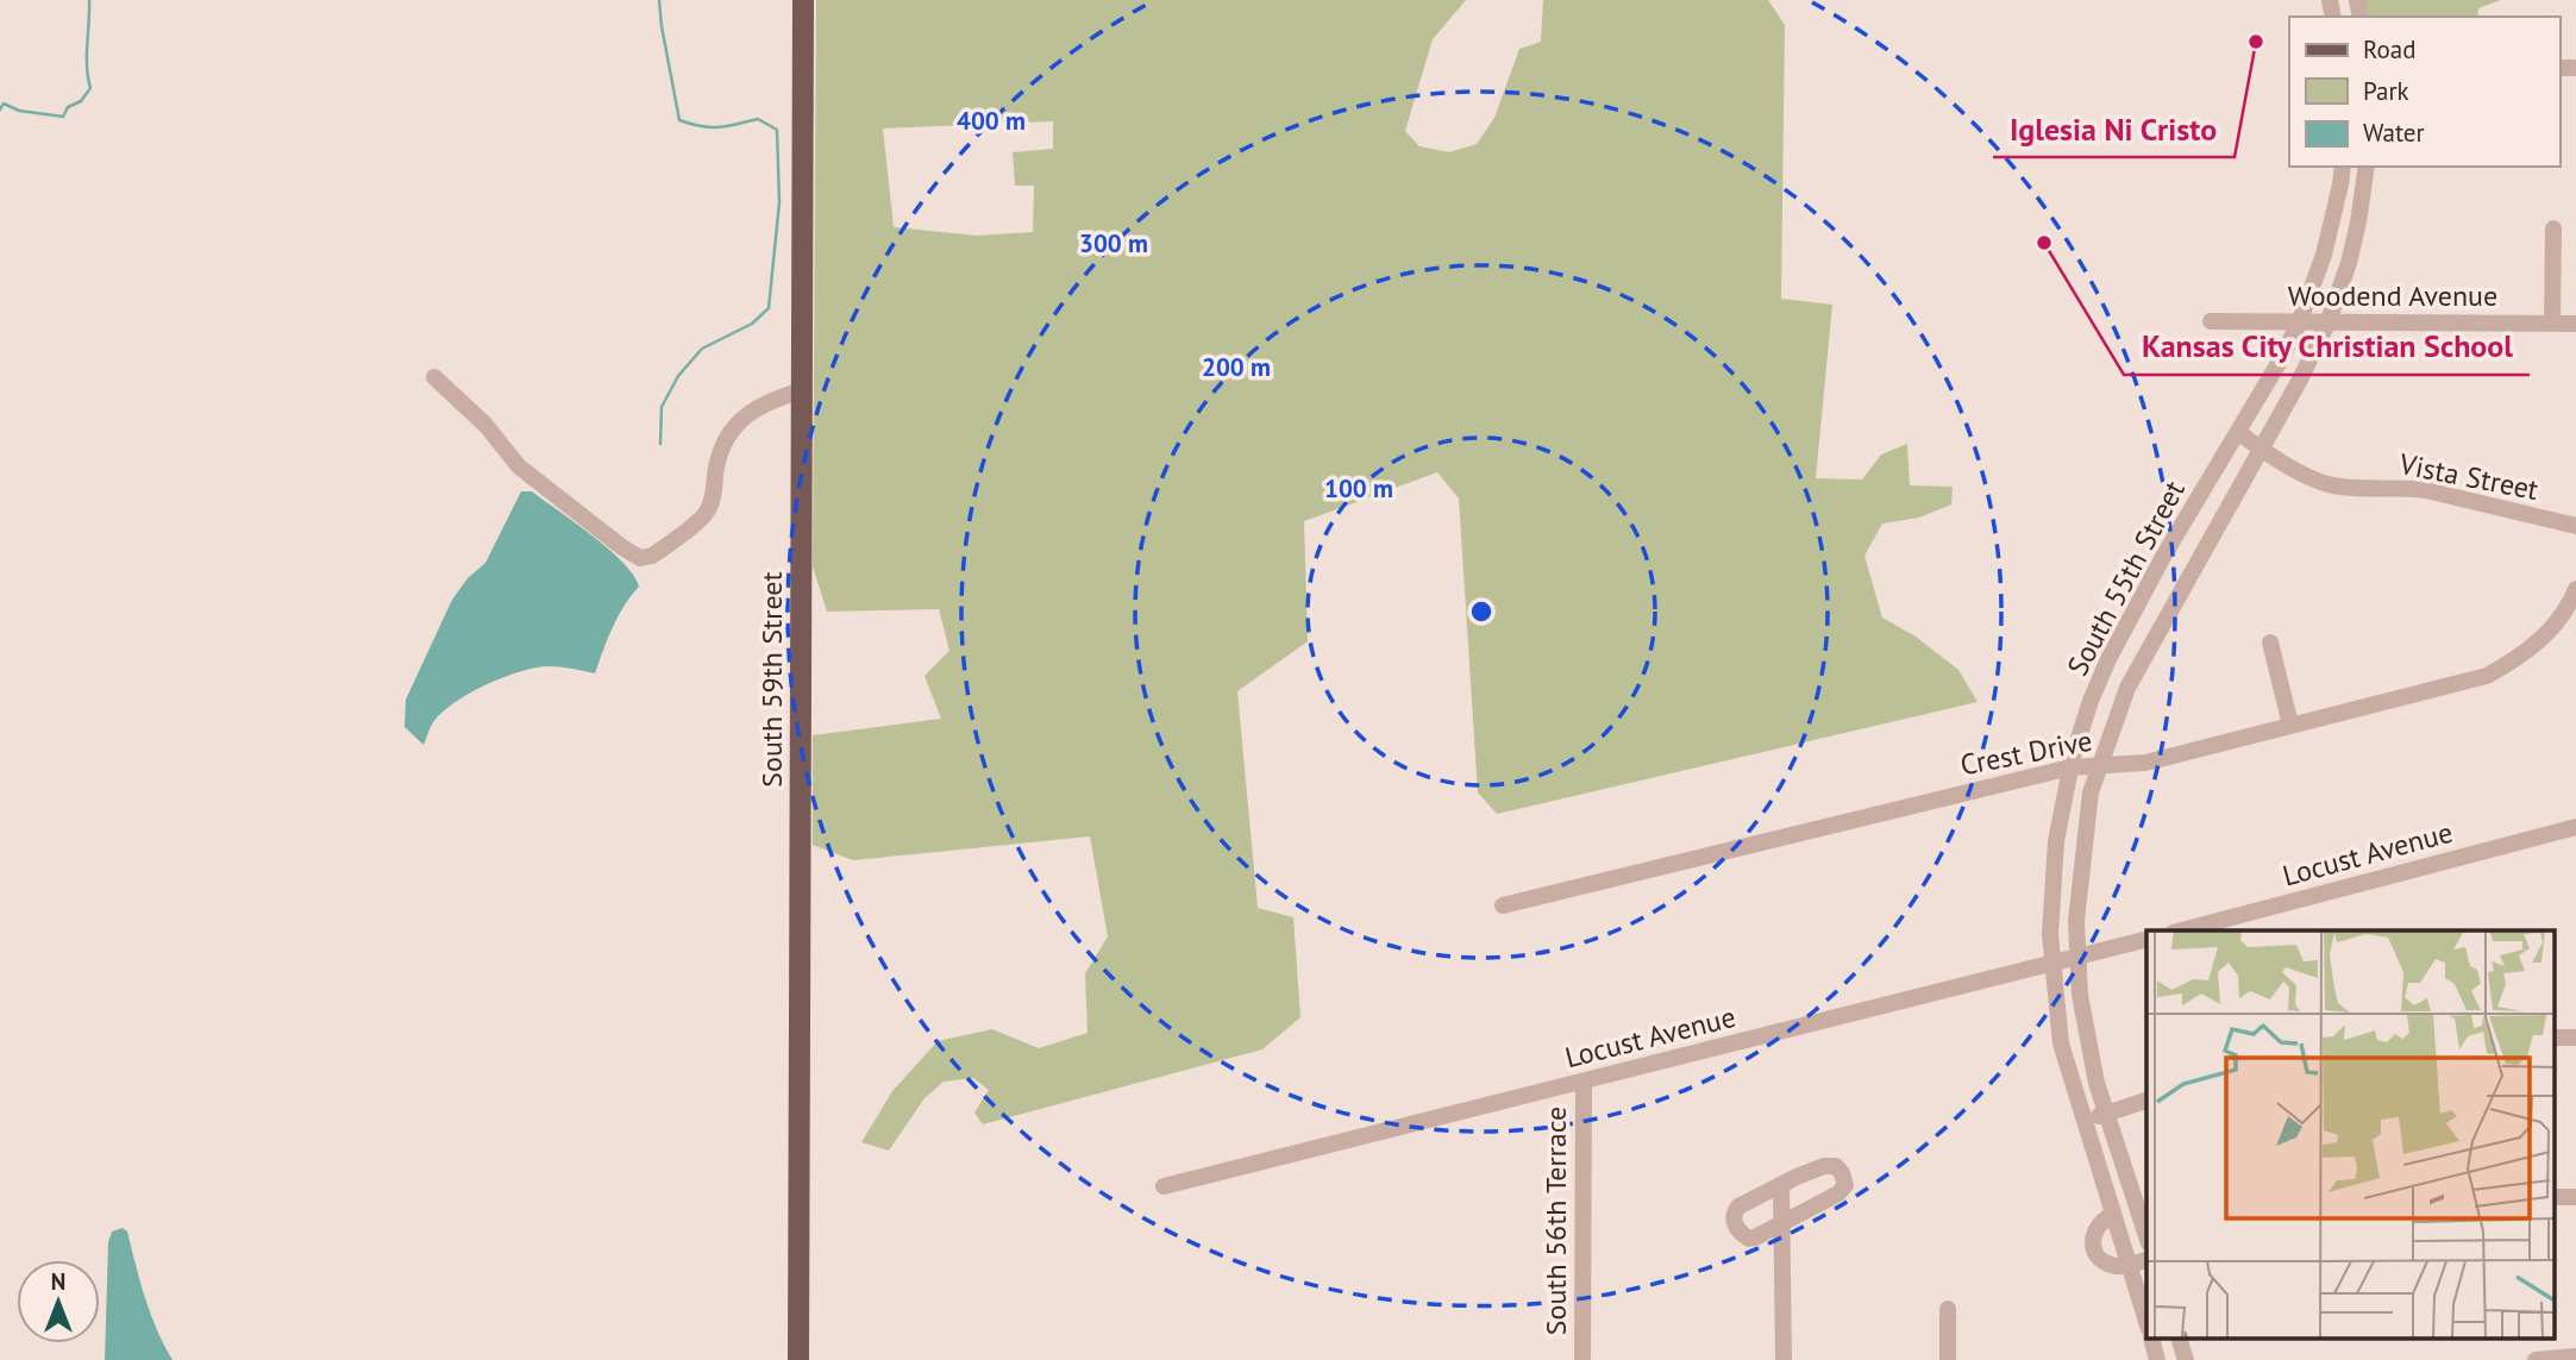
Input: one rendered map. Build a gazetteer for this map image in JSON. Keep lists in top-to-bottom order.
{
  "streets": {
    "main road": ["South 59th Street"],
    "street": [
      "Woodend Avenue",
      "Vista Street",
      "South 55th Street",
      "Crest Drive",
      "Locust Avenue",
      "South 56th Terrace"
    ]
  },
  "crossings": [
    ["Woodend Avenue", "South 55th Street"],
    ["Vista Street", "South 55th Street"],
    ["South 55th Street", "Crest Drive"],
    ["South 55th Street", "Locust Avenue"],
    ["Locust Avenue", "South 56th Terrace"]
  ],
  "places": ["Iglesia Ni Cristo", "Kansas City Christian School"],
  "legend": ["Road", "Park", "Water"],
  "north": "top",
  "rings": [
    "400 m",
    "300 m",
    "200 m",
    "100 m"
  ]
}
